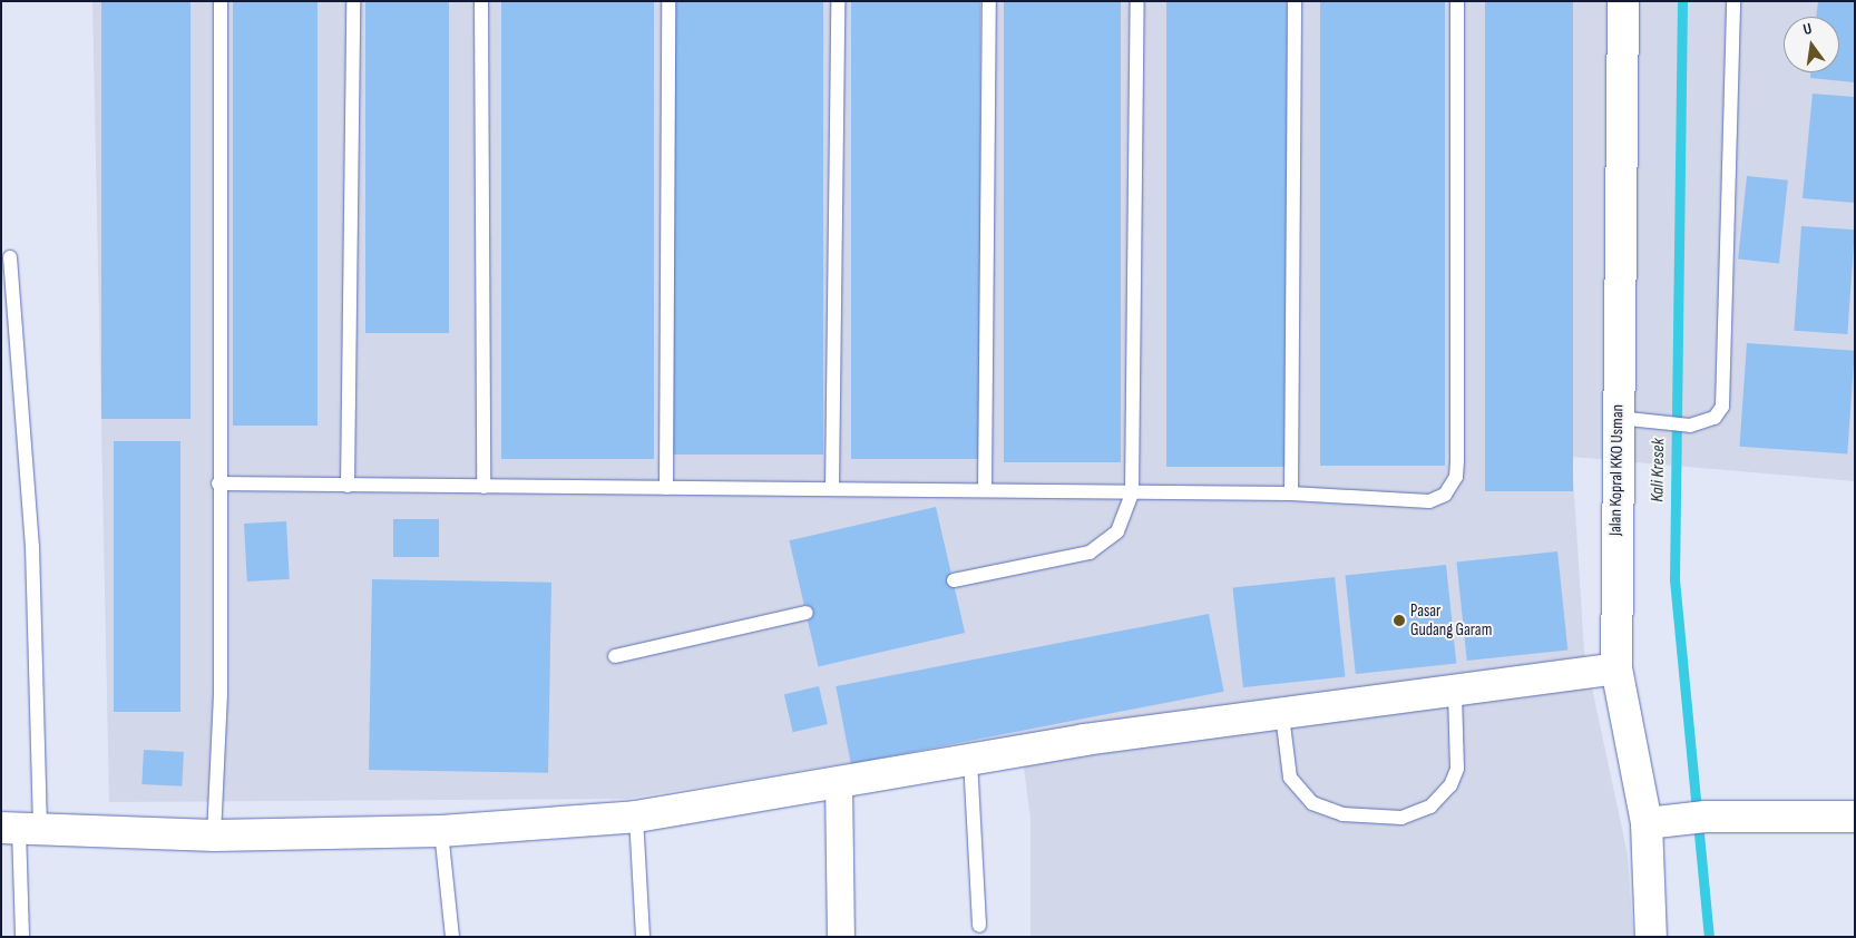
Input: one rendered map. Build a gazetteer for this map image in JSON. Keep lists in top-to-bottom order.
{
  "streets": {
    "street": ["Jalan Kopral KKO Usman"]
  },
  "water": ["Kali Kresek"],
  "places": ["Pasar Gudang Garam"],
  "north": "top"
}
